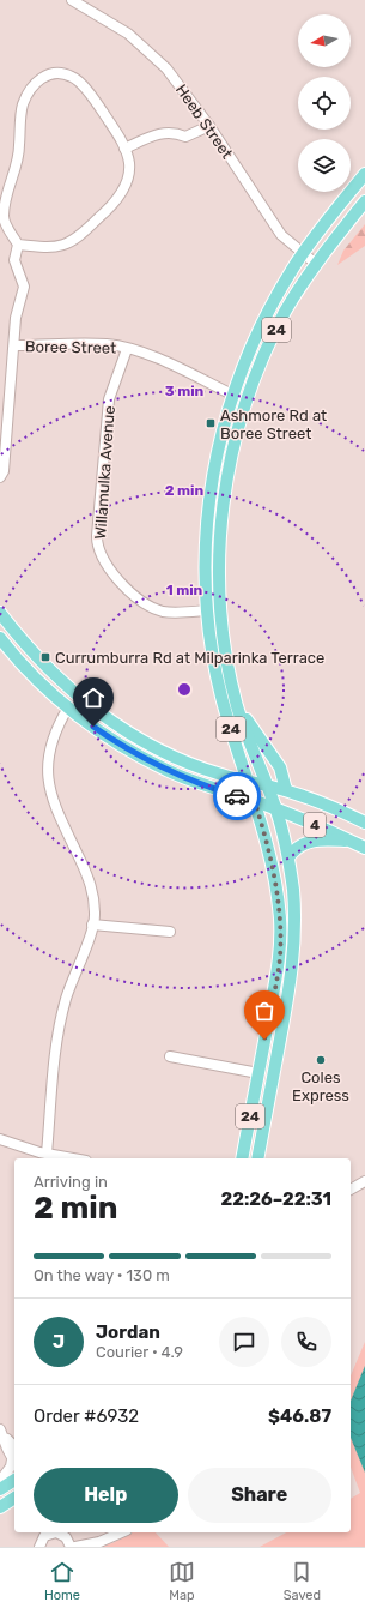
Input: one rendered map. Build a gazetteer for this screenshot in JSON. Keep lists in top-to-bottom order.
{
  "streets": {
    "main road": ["24", "4"],
    "street": ["Heeb Street", "Boree Street", "Willamulka Avenue"]
  },
  "crossings": [
    ["Heeb Street", "24"],
    ["24", "Boree Street"],
    ["24", "Willamulka Avenue"],
    ["24", "4"],
    ["Boree Street", "Willamulka Avenue"]
  ],
  "places": {
    "transit": ["Ashmore Rd at Boree Street", "Currumburra Rd at Milparinka Terrace"],
    "other": ["Coles Express"]
  },
  "north": "left",
  "page": {
    "heading": ["2 min", "Arriving in", "22:26–22:31"],
    "panel": [
      "Jordan",
      "Courier · 4.9",
      "Order #6932",
      "$46.87"
    ],
    "bar": "On the way · 130 m",
    "round": "J",
    "buttons": ["Help", "Share"],
    "tabs": ["Home", "Map", "Saved"]
  },
  "rings": ["3 min", "2 min", "1 min"]
}
